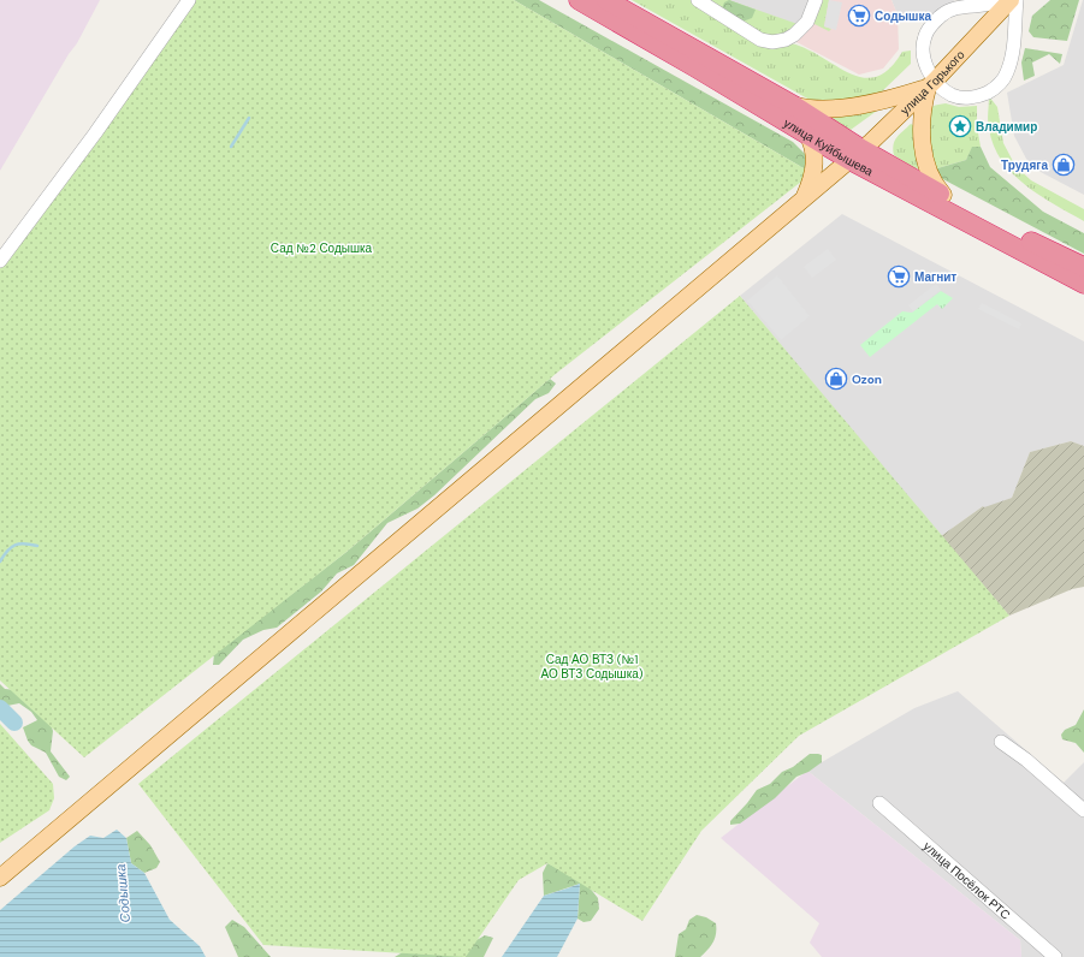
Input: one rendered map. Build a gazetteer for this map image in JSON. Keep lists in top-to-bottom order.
{
  "streets": {
    "highway": ["улица Куйбышева"],
    "main road": ["улица Горького"],
    "street": ["улица Посёлок РТС"]
  },
  "crossings": [
    ["улица Горького", "улица Куйбышева"]
  ],
  "water": ["Содышка"],
  "parks": ["Сад №2 Содышка", "Сад АО ВТЗ (№1 АО ВТЗ Содышка)"],
  "places": {
    "supermarket": ["Содышка", "Магнит"],
    "place": ["Владимир"],
    "shop": ["Трудяга", "Ozon"]
  }
}
